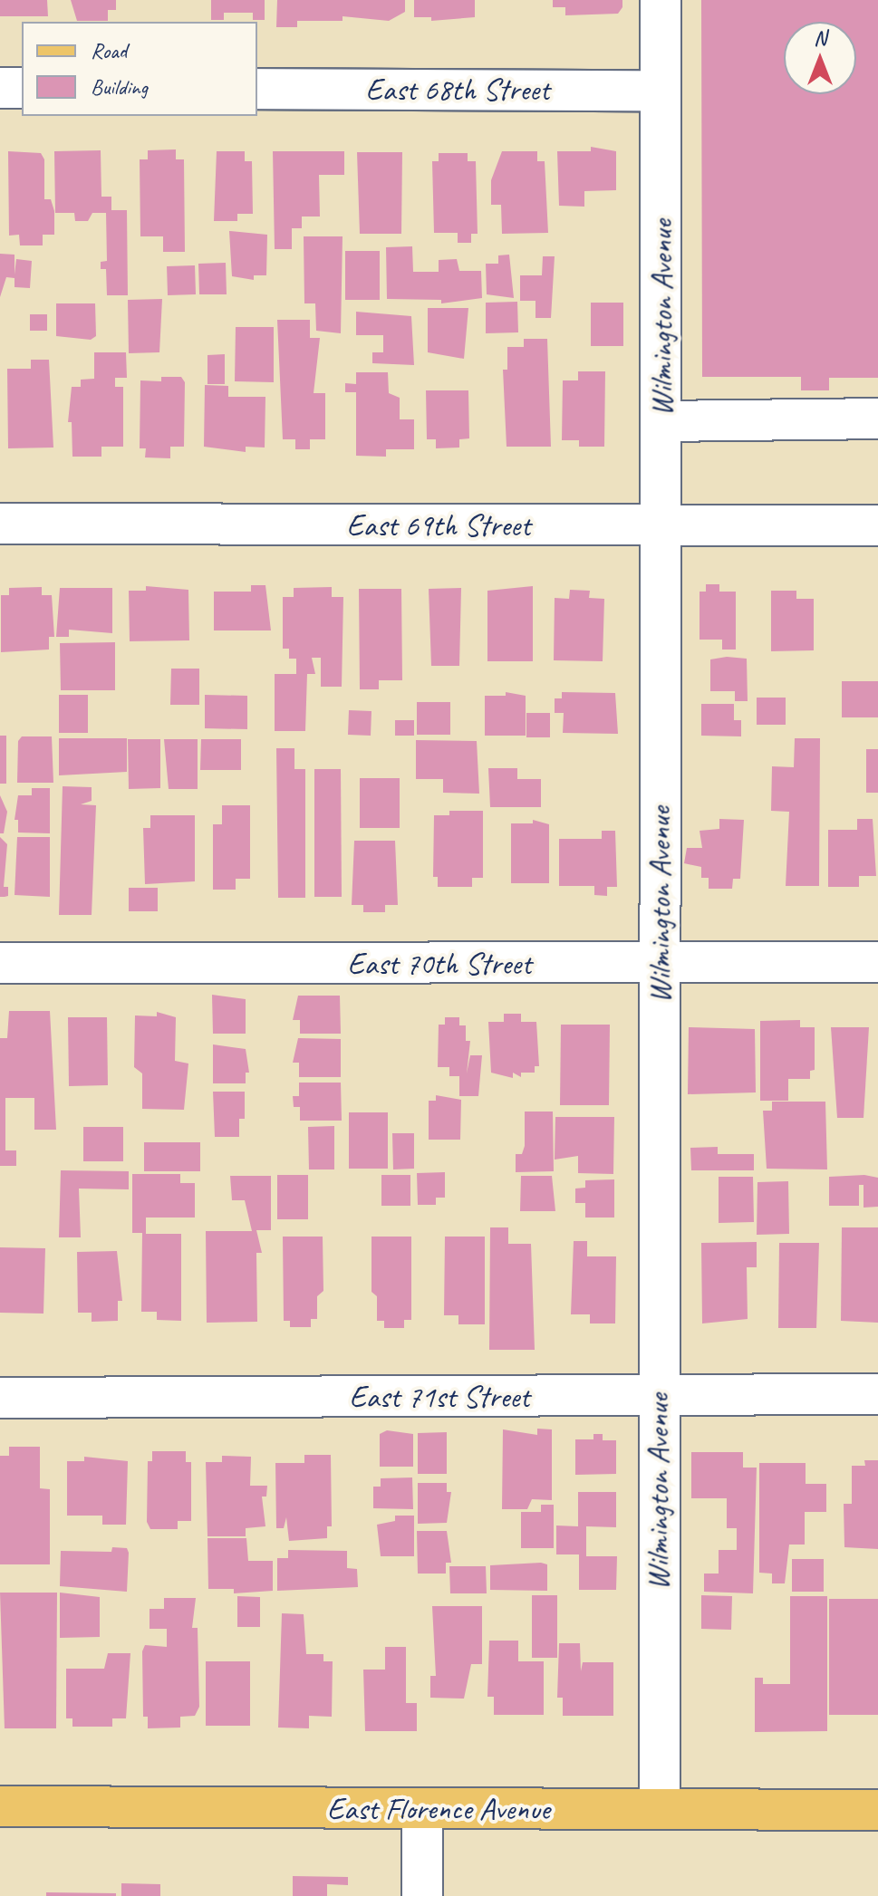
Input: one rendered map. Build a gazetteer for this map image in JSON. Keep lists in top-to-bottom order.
{
  "streets": {
    "main road": ["East Florence Avenue"],
    "street": [
      "East 68th Street",
      "Wilmington Avenue",
      "East 69th Street",
      "East 70th Street",
      "East 71st Street"
    ]
  },
  "crossings": [
    ["East 68th Street", "Wilmington Avenue"],
    ["Wilmington Avenue", "East 69th Street"],
    ["Wilmington Avenue", "East 70th Street"],
    ["Wilmington Avenue", "East 71st Street"],
    ["Wilmington Avenue", "East Florence Avenue"]
  ],
  "legend": ["Road", "Building"],
  "north": "top"
}
